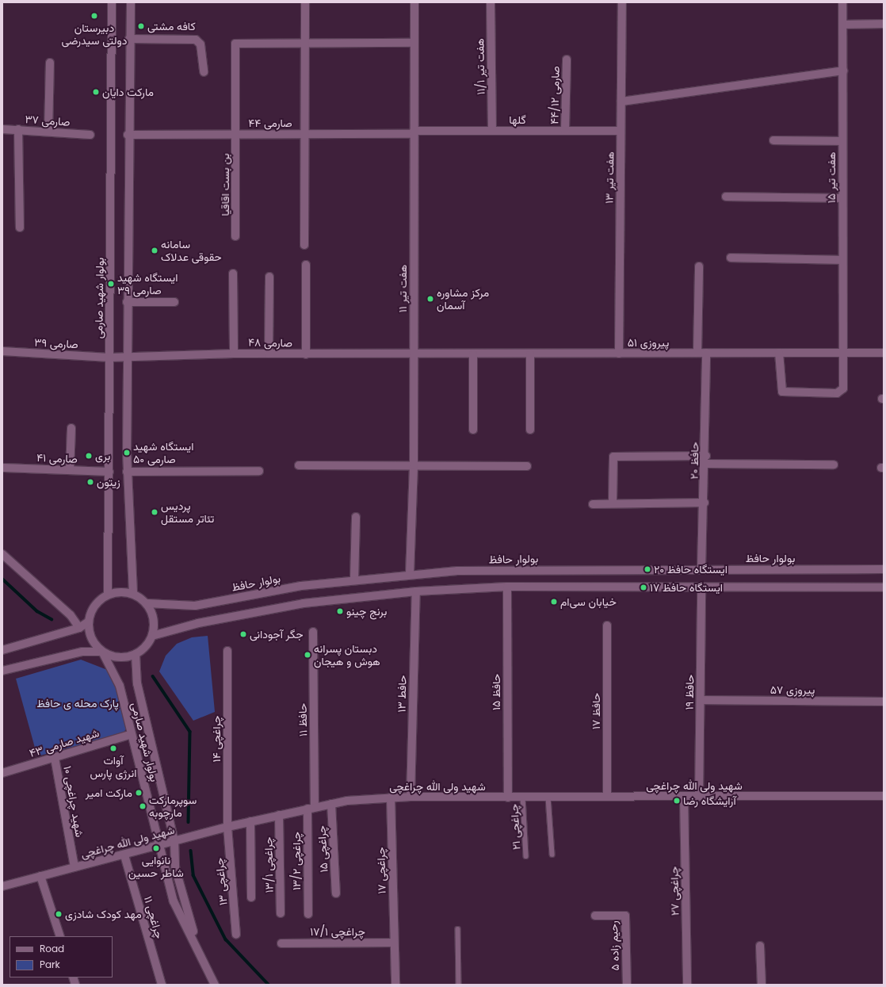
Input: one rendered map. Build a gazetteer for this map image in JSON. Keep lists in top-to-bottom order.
{
  "streets": {
    "street": [
      "هفت تیر ۱۱/۱",
      "صارمی ۴۴/۱۲",
      "گلها",
      "صارمی ۳۷",
      "صارمی ۴۴",
      "هفت تیر ۱۳",
      "هفت تیر ۱۵",
      "بن بست اقاقیا",
      "هفت تیر ۱۱",
      "بولوار شهید صارمی",
      "صارمی ۴۸",
      "پیروزی ۵۱",
      "صارمی ۳۹",
      "صارمی ۴۱",
      "حافظ ۲۰",
      "بولوار حافظ",
      "پیروزی ۵۷",
      "حافظ ۱۵",
      "حافظ ۱۹",
      "حافط ۱۳",
      "حافظ ۱۷",
      "حافظ ۱۱",
      "چراغچی ۱۴",
      "شهید صارمی ۴۳",
      "شهید ولی الله چراغچی",
      "شهید چراغچی ۱۰",
      "چراغچی ۱۵",
      "چراغچی ۱۳/۲",
      "چراغچی ۱۳/۱",
      "چراغچی ۱۷",
      "چراغچی ۱۳",
      "چراغچی ۲۷",
      "چراغچی ۱۱",
      "چراغچی ۱۷/۱",
      "رحیم زاده ۵"
    ],
    "lane": ["چراغچی ۲۱"]
  },
  "crossings": [
    ["هفت تیر ۱۱/۱", "گلها"],
    ["صارمی ۴۴/۱۲", "گلها"],
    ["گلها", "صارمی ۴۴"],
    ["گلها", "هفت تیر ۱۳"],
    ["گلها", "هفت تیر ۱۱"],
    ["صارمی ۴۴", "بن بست اقاقیا"],
    ["صارمی ۴۴", "هفت تیر ۱۱"],
    ["هفت تیر ۱۳", "پیروزی ۵۱"],
    ["هفت تیر ۱۵", "پیروزی ۵۱"],
    ["هفت تیر ۱۱", "صارمی ۴۸"],
    ["هفت تیر ۱۱", "پیروزی ۵۱"],
    ["هفت تیر ۱۱", "بولوار حافظ"],
    ["بولوار شهید صارمی", "صارمی ۳۹"],
    ["بولوار شهید صارمی", "صارمی ۴۱"],
    ["بولوار شهید صارمی", "بولوار حافظ"],
    ["بولوار شهید صارمی", "شهید صارمی ۴۳"],
    ["بولوار شهید صارمی", "شهید ولی الله چراغچی"],
    ["صارمی ۴۸", "پیروزی ۵۱"],
    ["صارمی ۴۸", "صارمی ۳۹"],
    ["پیروزی ۵۱", "حافظ ۲۰"],
    ["حافظ ۲۰", "بولوار حافظ"],
    ["پیروزی ۵۷", "حافظ ۱۹"],
    ["حافظ ۱۵", "شهید ولی الله چراغچی"],
    ["حافظ ۱۹", "شهید ولی الله چراغچی"],
    ["حافط ۱۳", "شهید ولی الله چراغچی"],
    ["حافظ ۱۷", "شهید ولی الله چراغچی"],
    ["حافظ ۱۱", "شهید ولی الله چراغچی"],
    ["حافظ ۱۱", "چراغچی ۱۳/۲"],
    ["چراغچی ۱۴", "شهید ولی الله چراغچی"],
    ["چراغچی ۱۴", "چراغچی ۱۳"],
    ["شهید صارمی ۴۳", "شهید چراغچی ۱۰"],
    ["شهید ولی الله چراغچی", "شهید چراغچی ۱۰"],
    ["شهید ولی الله چراغچی", "چراغچی ۲۱"],
    ["شهید ولی الله چراغچی", "چراغچی ۱۵"],
    ["شهید ولی الله چراغچی", "چراغچی ۱۳/۲"],
    ["شهید ولی الله چراغچی", "چراغچی ۱۳/۱"],
    ["شهید ولی الله چراغچی", "چراغچی ۱۷"],
    ["شهید ولی الله چراغچی", "چراغچی ۱۳"],
    ["شهید ولی الله چراغچی", "چراغچی ۲۷"],
    ["شهید ولی الله چراغچی", "چراغچی ۱۱"],
    ["چراغچی ۱۷", "چراغچی ۱۷/۱"]
  ],
  "parks": ["پارک محله ی حافظ"],
  "places": [
    "دبیرستان دولتی سیدرضی",
    "کافه مشتی",
    "مارکت دایان",
    "سامانه حقوقی عدلاک",
    "ایستگاه شهید صارمی ۳۹",
    "مرکز مشاوره آسمان",
    "ایستگاه شهید صارمی ۵۰",
    "بری",
    "زیتون",
    "پردیس تئاتر مستقل",
    "ایستگاه حافظ ۲۰",
    "ایستگاه حافظ ۱۷",
    "خیابان سی‌ام",
    "برنج چینو",
    "جگر آجودانی",
    "دبستان پسرانه هوش و هیجان",
    "آوات انرژی پارس",
    "مارکت امیر",
    "آرایشگاه رضا",
    "سوپرمارکت مارچوبه",
    "نانوایی شاطر حسین",
    "مهد کودک شادزی"
  ],
  "legend": ["Road", "Park"]
}
